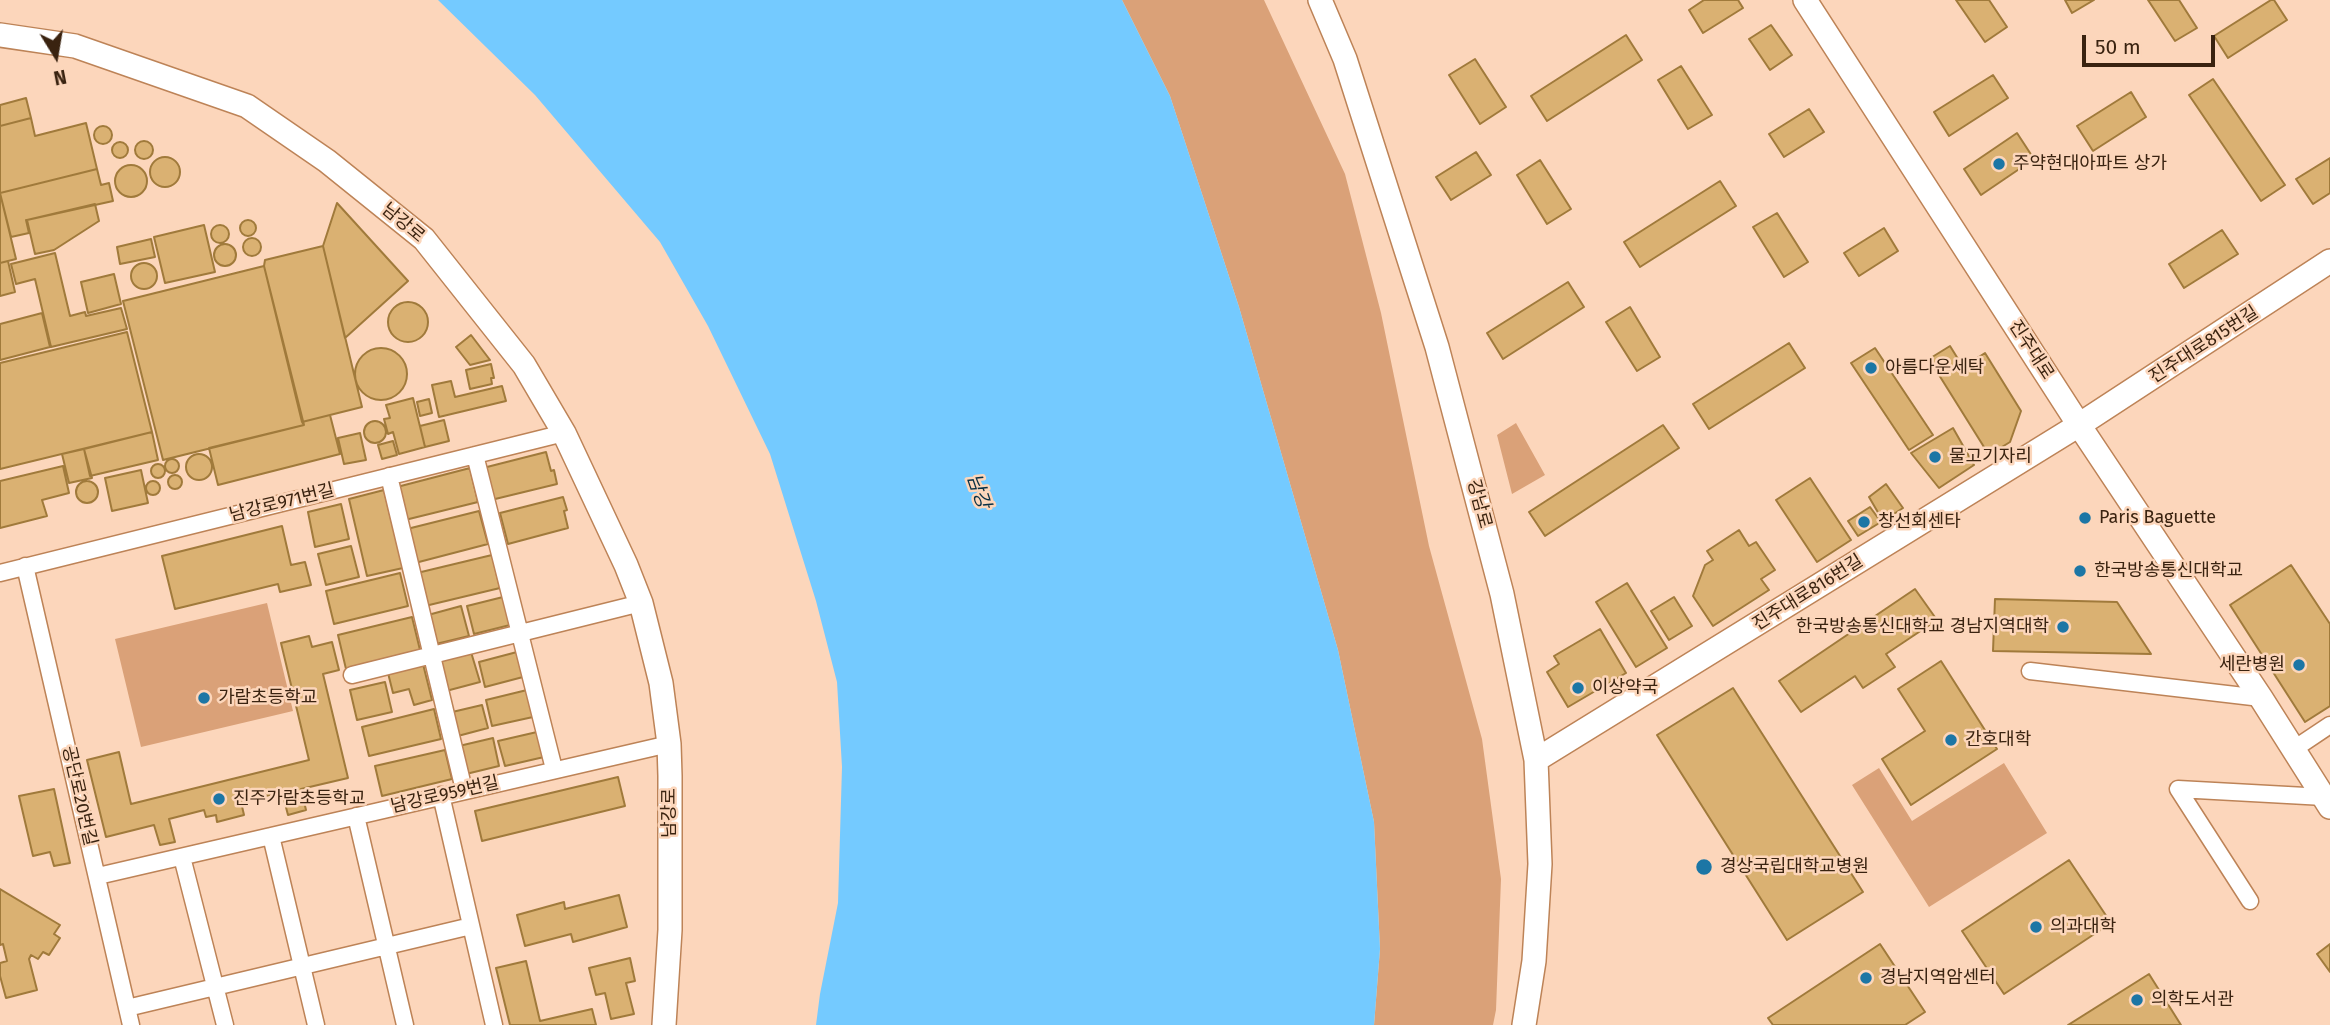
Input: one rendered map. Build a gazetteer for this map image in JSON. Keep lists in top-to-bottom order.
{
  "streets": {
    "street": [
      "남강로",
      "진주대로815번길",
      "진주대로",
      "남강로971번길",
      "강남로",
      "진주대로816번길",
      "남강로959번길",
      "공단로20번길"
    ]
  },
  "crossings": [
    ["남강로", "남강로971번길"],
    ["남강로", "남강로959번길"],
    ["진주대로815번길", "진주대로"],
    ["진주대로815번길", "진주대로816번길"],
    ["진주대로", "진주대로816번길"],
    ["남강로971번길", "공단로20번길"],
    ["강남로", "진주대로816번길"],
    ["남강로959번길", "공단로20번길"]
  ],
  "water": ["남강"],
  "places": [
    "주약현대아파트 상가",
    "아름다운세탁",
    "물고기자리",
    "Paris Baguette",
    "창선회센타",
    "한국방송통신대학교",
    "한국방송통신대학교 경남지역대학",
    "세란병원",
    "이상약국",
    "가람초등학교",
    "간호대학",
    "진주가람초등학교",
    "경상국립대학교병원",
    "의과대학",
    "경남지역암센터",
    "의학도서관"
  ],
  "scale_bar": "50 m",
  "north": "bottom"
}
